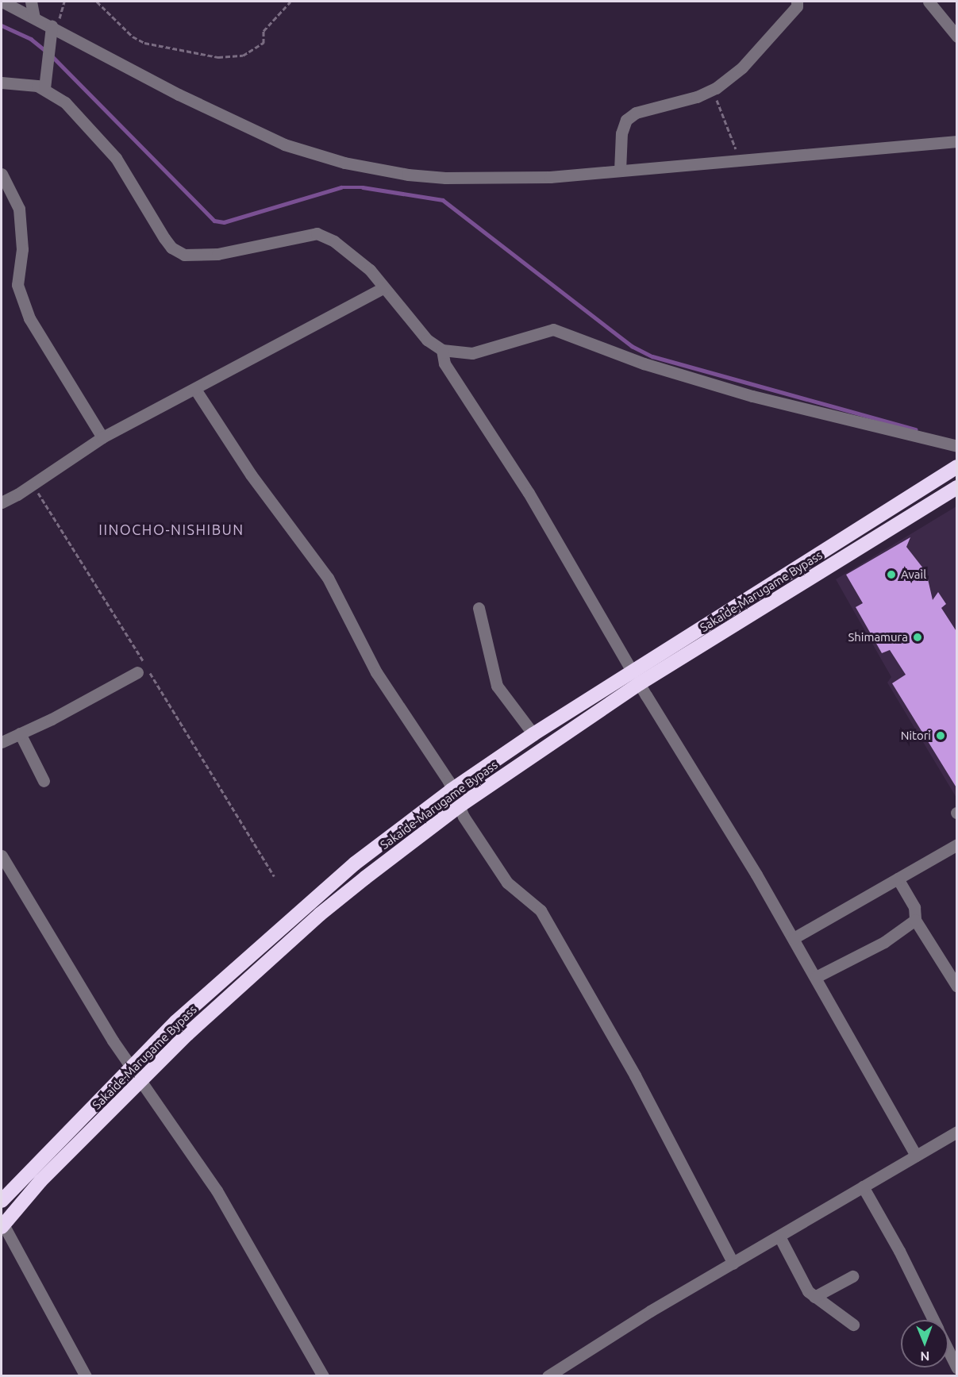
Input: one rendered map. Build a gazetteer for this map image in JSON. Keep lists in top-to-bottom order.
{
  "streets": {
    "highway": ["Sakaide-Marugame Bypass"]
  },
  "districts": ["IINOCHO-NISHIBUN"],
  "places": ["Avail", "Shimamura", "Nitori"],
  "north": "bottom"
}
